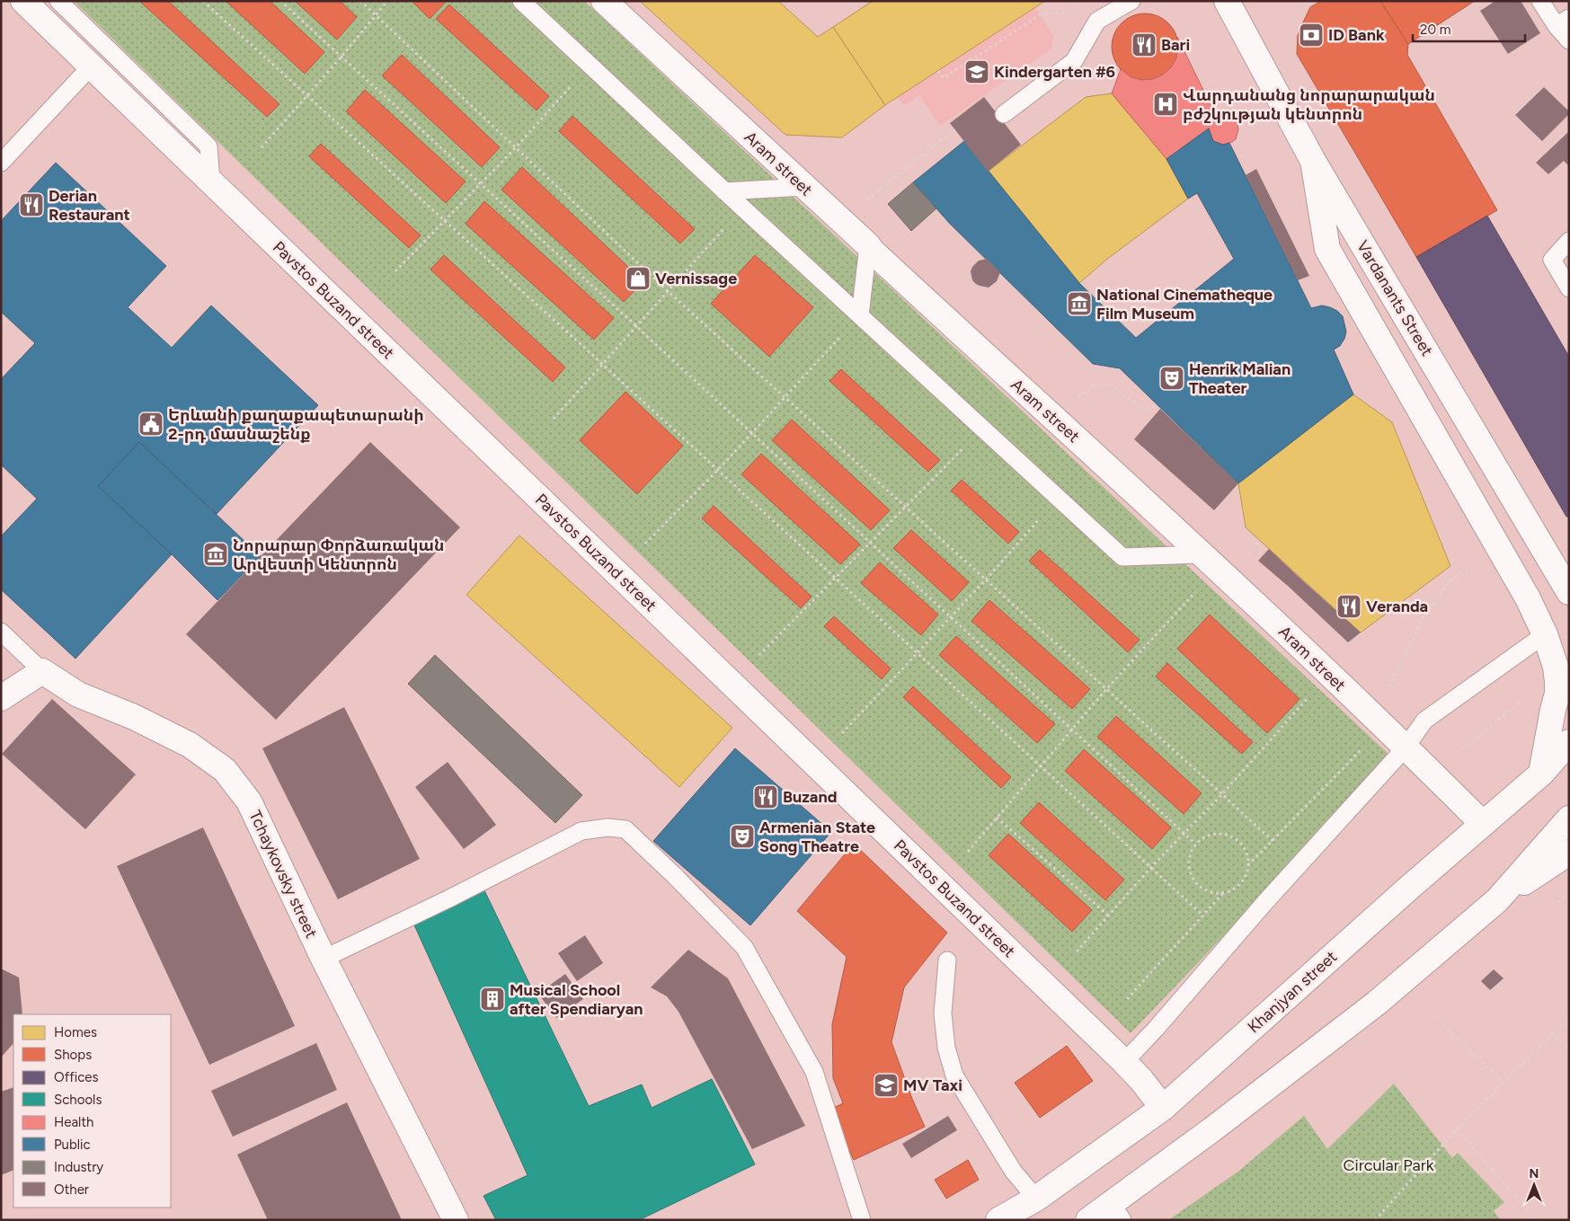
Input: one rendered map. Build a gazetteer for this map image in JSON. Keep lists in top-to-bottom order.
{
  "streets": {
    "street": [
      "Aram street",
      "Vardanants Street",
      "Pavstos Buzand street",
      "Tchaykovsky street",
      "Khanjyan street"
    ]
  },
  "crossings": [
    ["Aram street", "Khanjyan street"],
    ["Pavstos Buzand street", "Khanjyan street"]
  ],
  "parks": ["Circular Park"],
  "places": {
    "bank": ["ID Bank"],
    "restaurant": [
      "Bari",
      "Derian Restaurant",
      "Veranda",
      "Buzand"
    ],
    "school or university": ["Kindergarten #6", "MV Taxi"],
    "hospital": ["Վարդանանց նորարարական բժշկության կենտրոն"],
    "shop": ["Vernissage"],
    "museum": ["National Cinematheque Film Museum", "Նորարար Փորձառական Արվեստի Կենտրոն"],
    "theatre": ["Henrik Malian Theater", "Armenian State Song Theatre"],
    "public building": ["Երևանի քաղաքապետարանի 2-րդ մասնաշենք"],
    "building": ["Musical School after Spendiaryan"]
  },
  "legend": [
    "Homes",
    "Shops",
    "Offices",
    "Schools",
    "Health",
    "Public",
    "Industry",
    "Other"
  ],
  "scale_bar": "20 m",
  "north": "top"
}
